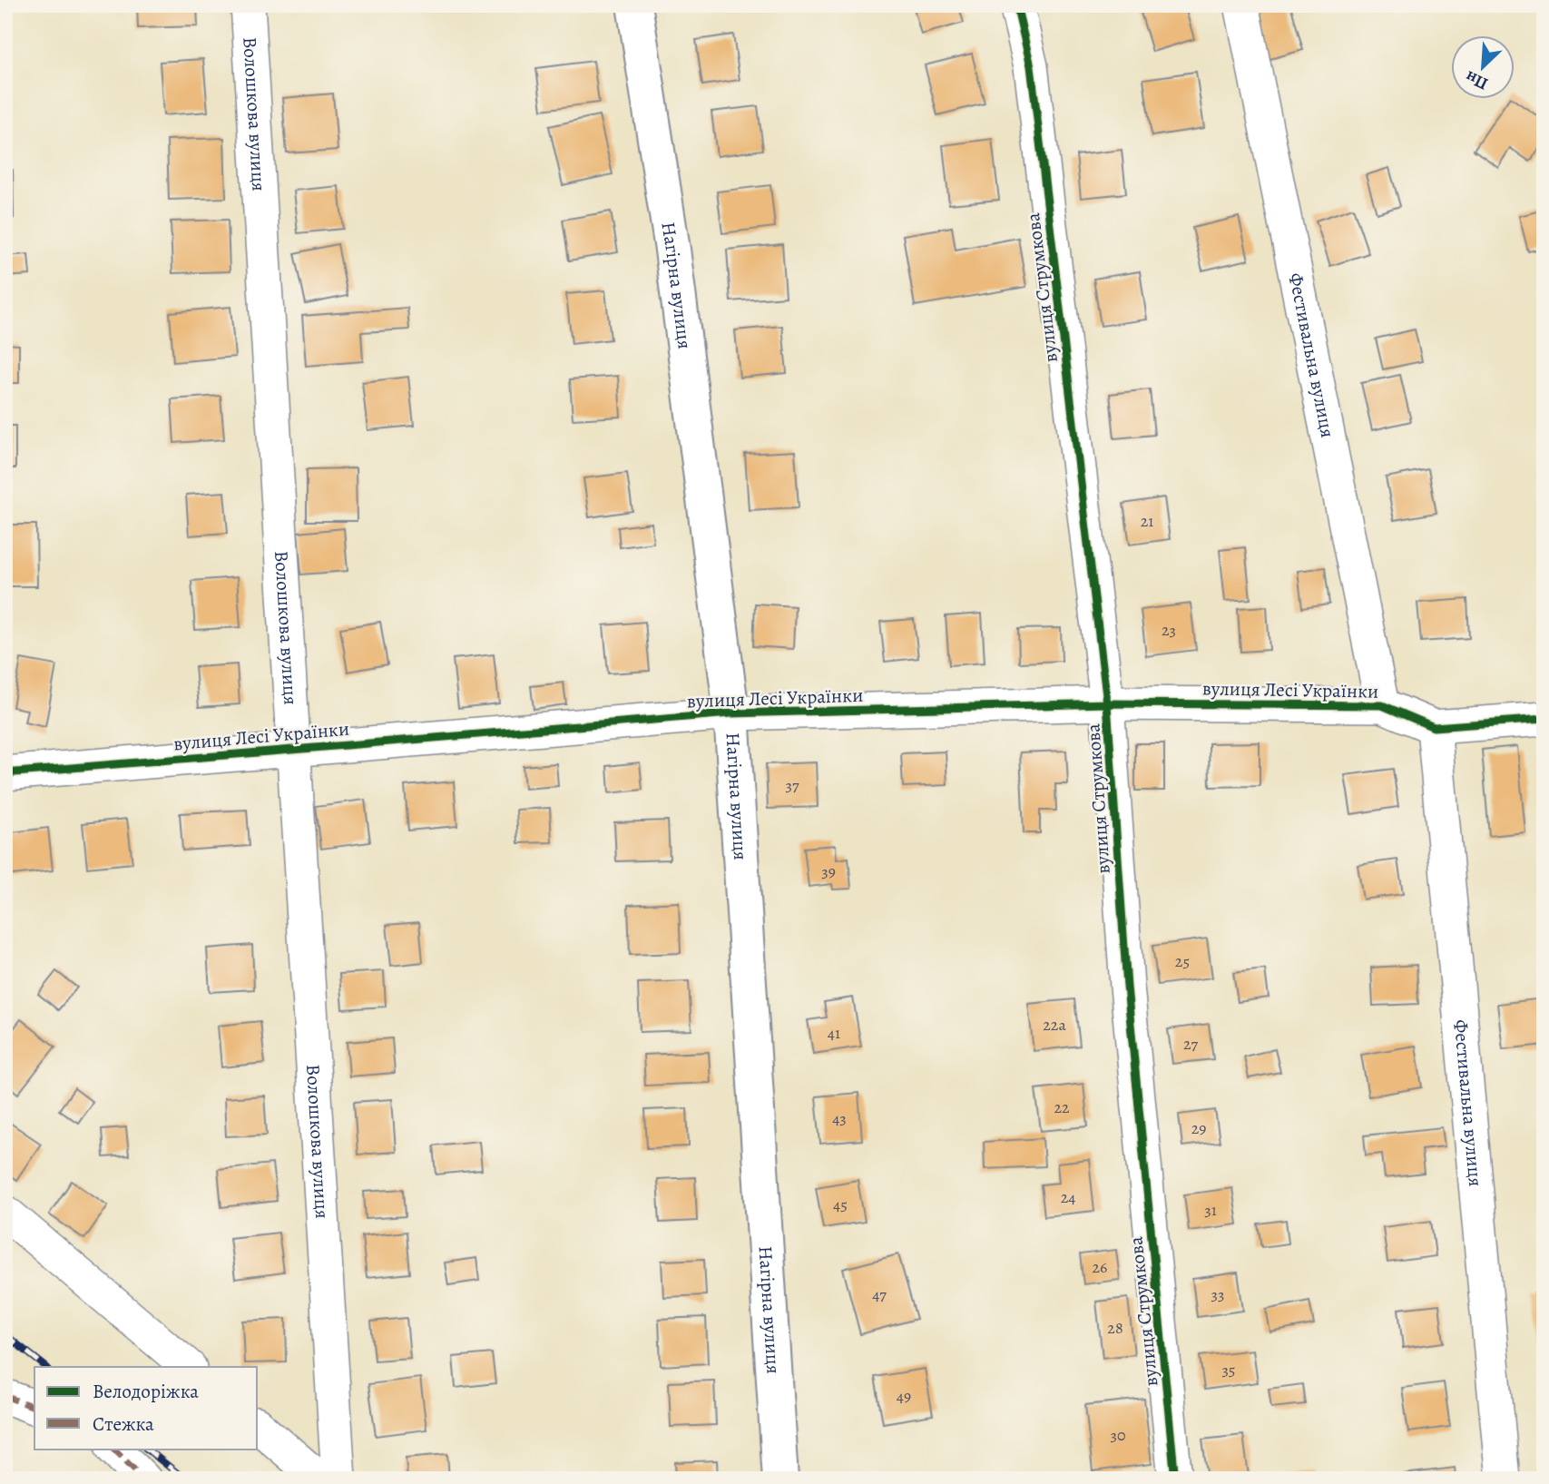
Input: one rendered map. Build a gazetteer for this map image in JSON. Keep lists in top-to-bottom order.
{
  "streets": {
    "street": [
      "Волошкова вулиця",
      "Нагірна вулиця",
      "вулиця Струмкова",
      "Фестивальна вулиця",
      "вулиця Лесі Українки"
    ]
  },
  "crossings": [
    ["Волошкова вулиця", "вулиця Лесі Українки"],
    ["Нагірна вулиця", "вулиця Лесі Українки"],
    ["вулиця Струмкова", "вулиця Лесі Українки"],
    ["Фестивальна вулиця", "вулиця Лесі Українки"]
  ],
  "house_numbers": [
    "21",
    "23",
    "37",
    "39",
    "25",
    "22а",
    "41",
    "27",
    "22",
    "43",
    "29",
    "24",
    "45",
    "31",
    "26",
    "47",
    "33",
    "28",
    "35",
    "49",
    "30"
  ],
  "legend": ["Велодоріжка", "Стежка"],
  "north": "bottom left"
}
